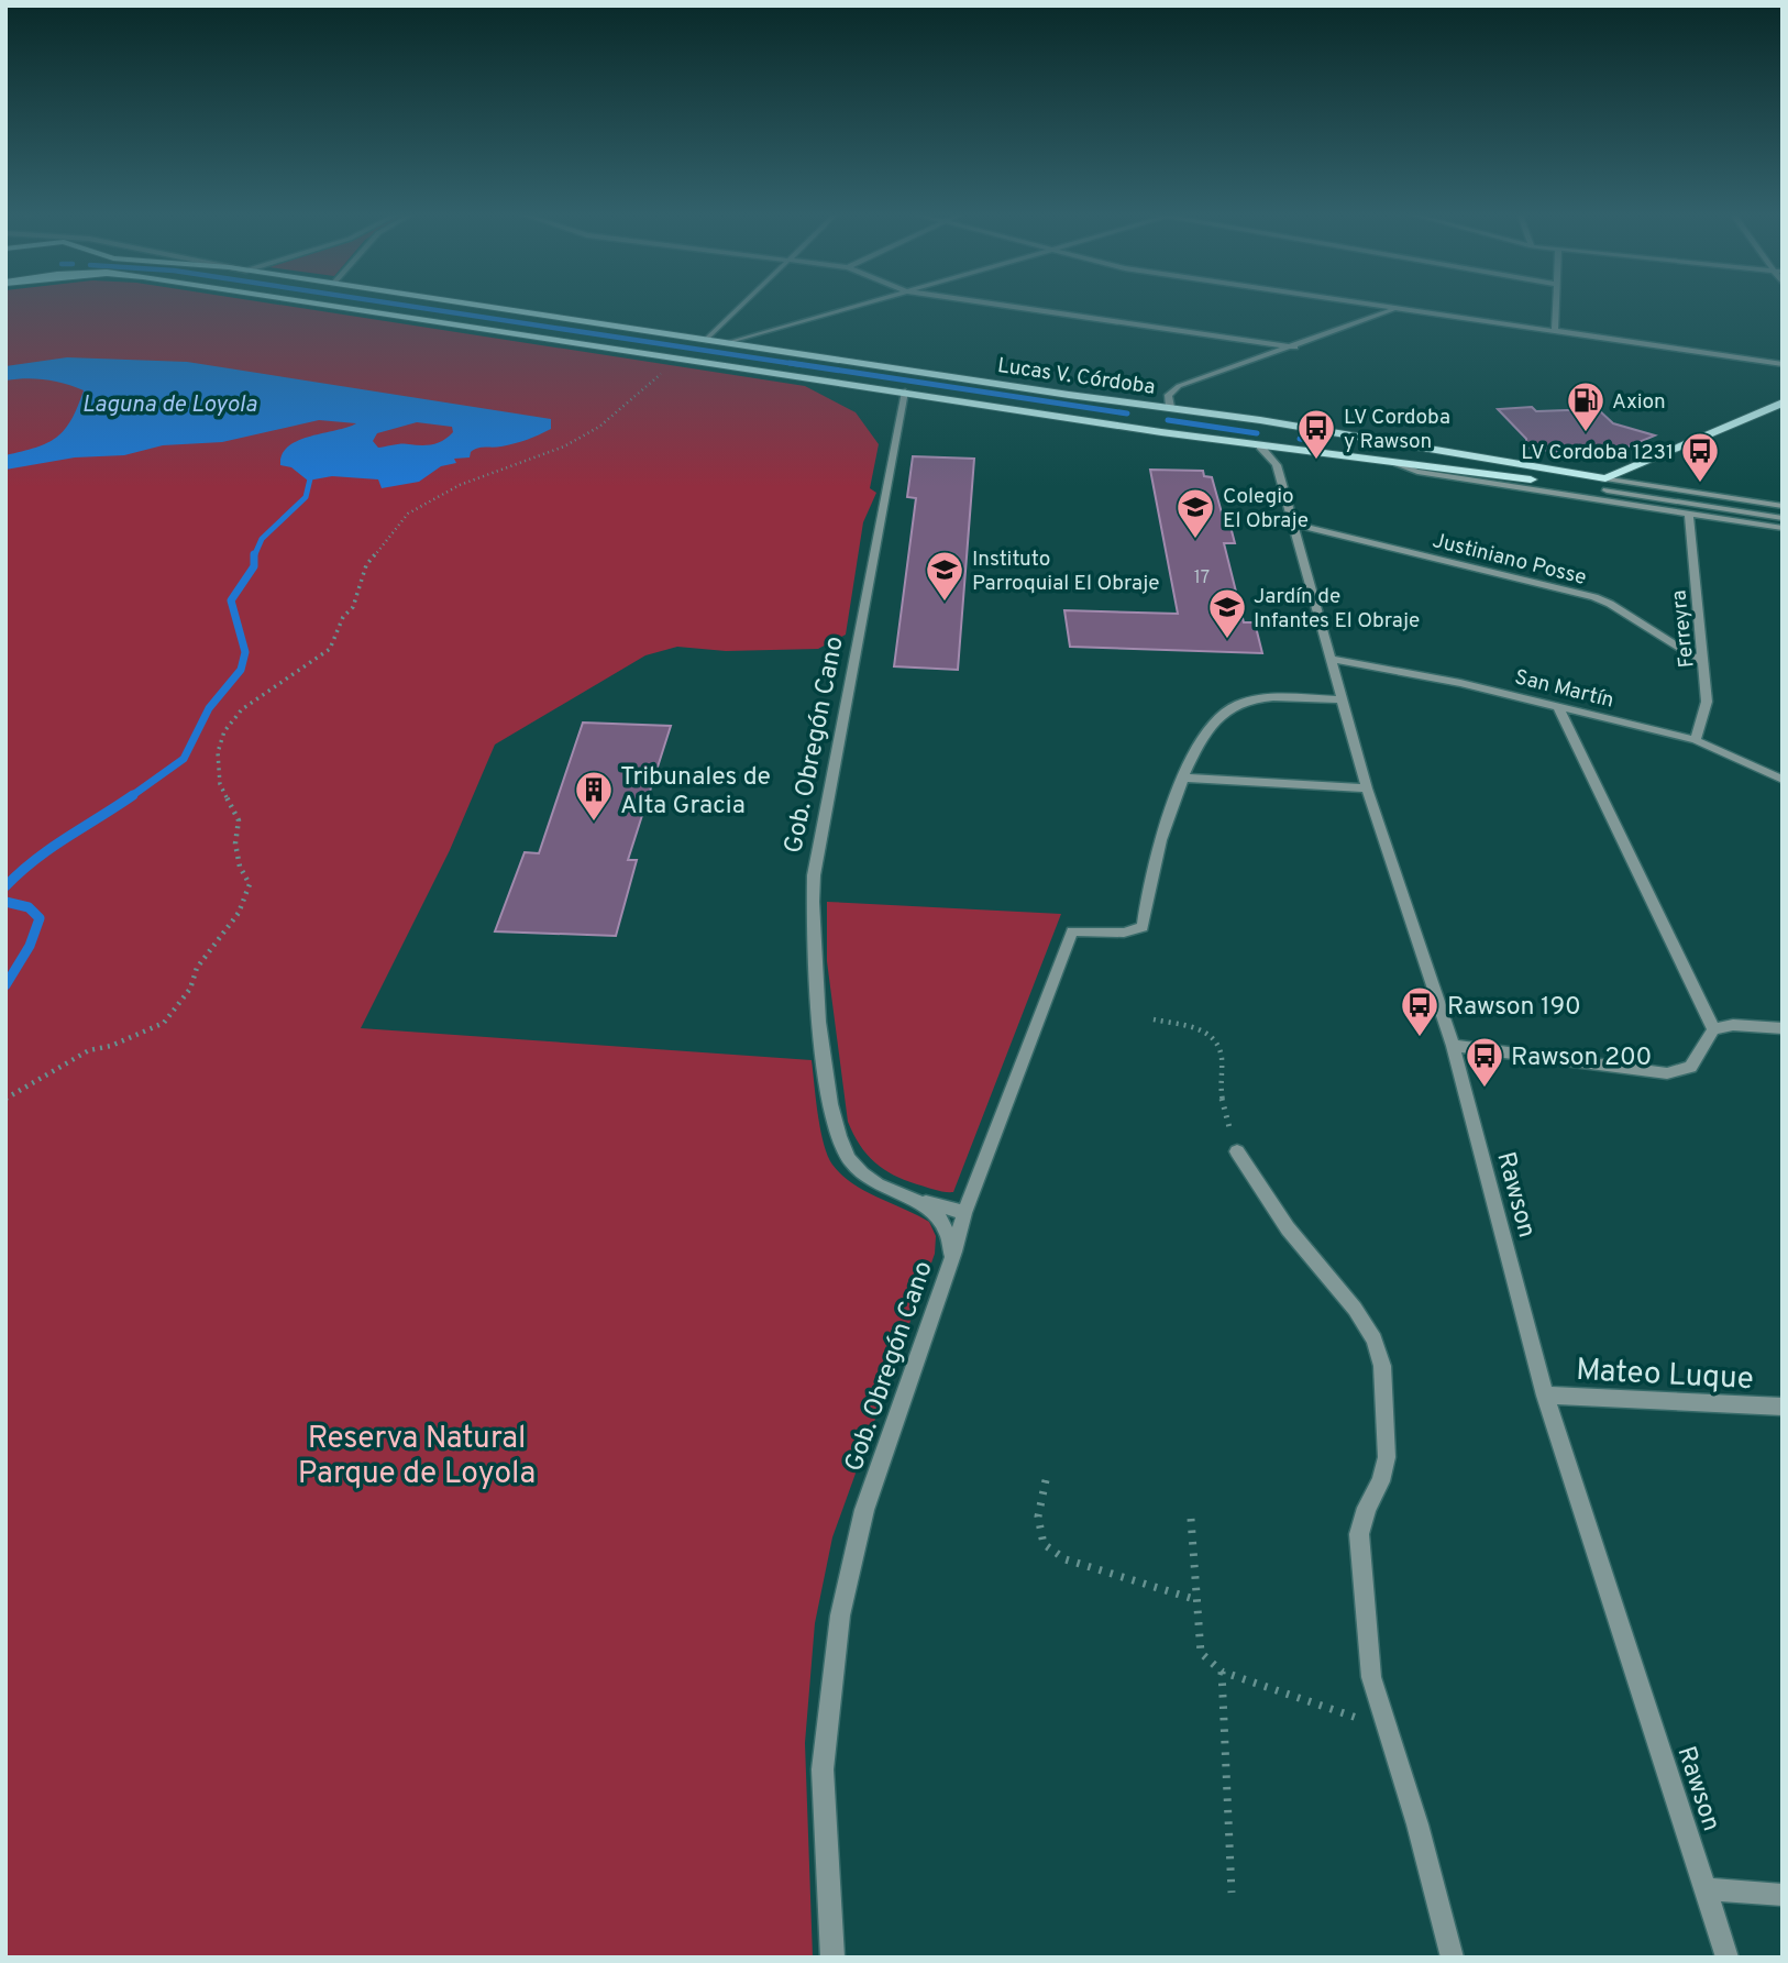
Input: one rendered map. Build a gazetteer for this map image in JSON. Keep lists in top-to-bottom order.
{
  "streets": {
    "main road": ["Lucas V. Córdoba"],
    "street": [
      "Justiniano Posse",
      "Ferreyra",
      "San Martín",
      "Gob. Obregón Cano",
      "Rawson",
      "Mateo Luque"
    ]
  },
  "crossings": [
    ["Lucas V. Córdoba", "Ferreyra"],
    ["Lucas V. Córdoba", "Gob. Obregón Cano"],
    ["Lucas V. Córdoba", "Rawson"],
    ["Justiniano Posse", "Ferreyra"],
    ["Justiniano Posse", "Rawson"],
    ["Ferreyra", "San Martín"],
    ["San Martín", "Rawson"],
    ["Rawson", "Mateo Luque"]
  ],
  "water": ["Laguna de Loyola"],
  "parks": ["Reserva Natural Parque de Loyola"],
  "places": {
    "fuel station": ["Axion"],
    "bus stop": [
      "LV Cordoba y Rawson",
      "LV Cordoba 1231",
      "Rawson 190",
      "Rawson 200"
    ],
    "school or university": ["Colegio El Obraje", "Instituto Parroquial El Obraje", "Jardín de Infantes El Obraje"],
    "building": ["Tribunales de Alta Gracia"]
  },
  "house_numbers": ["17"]
}
